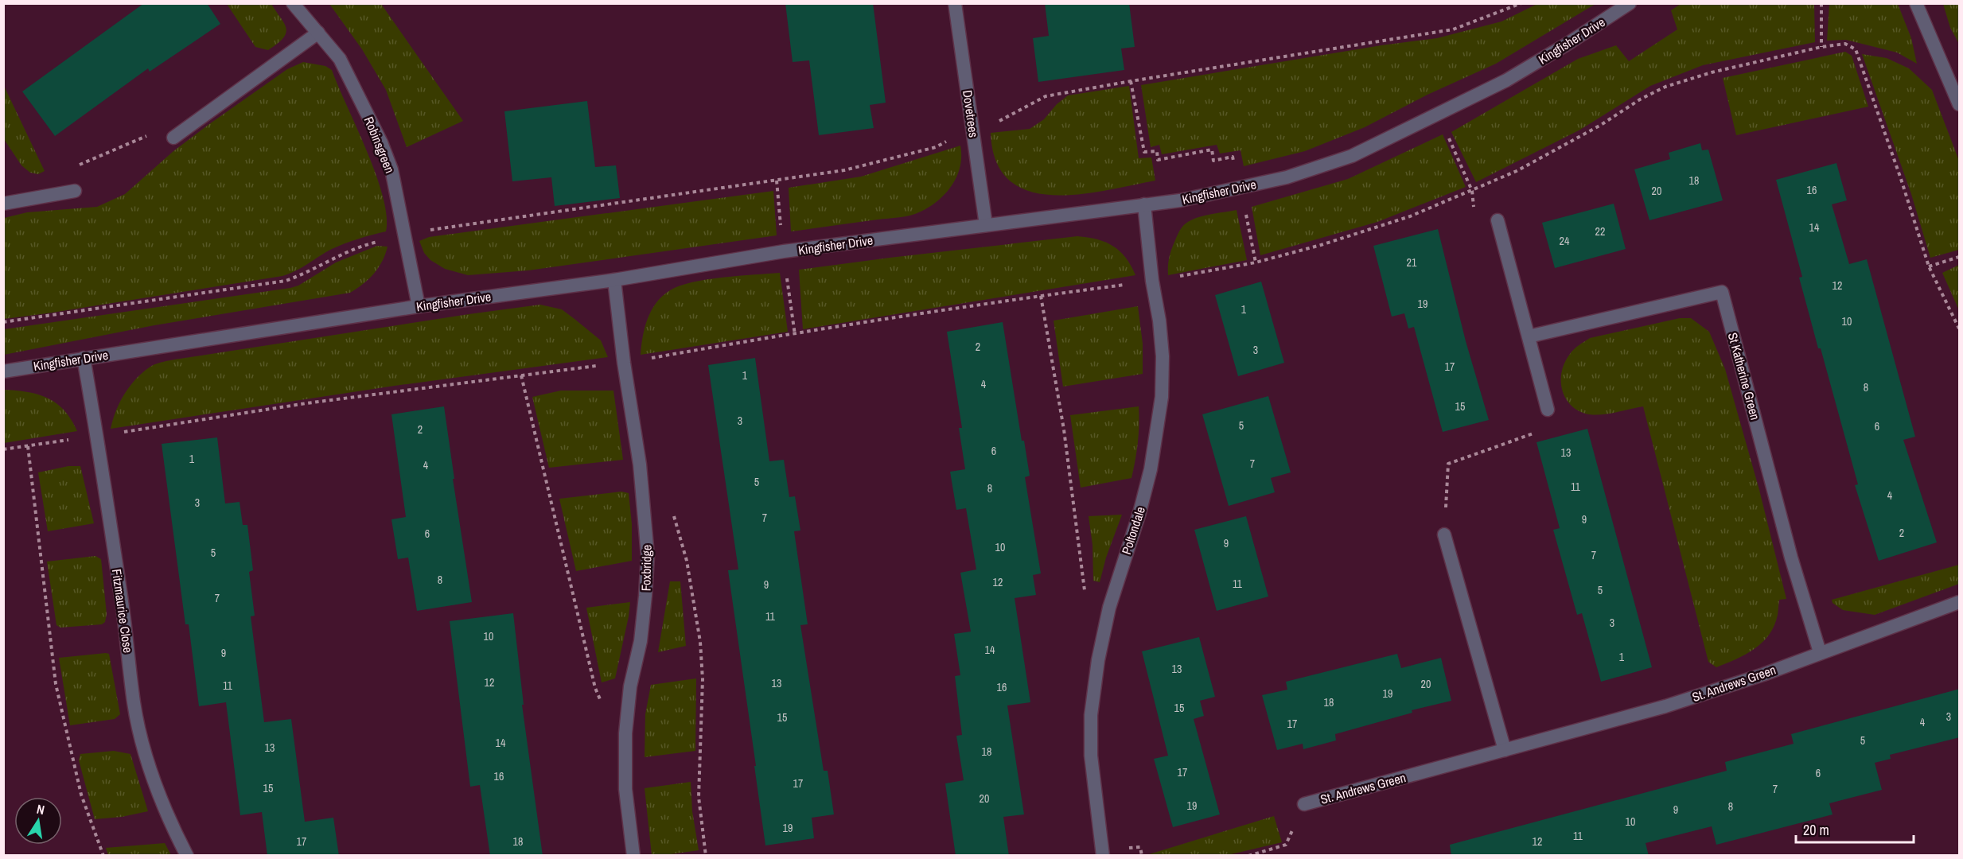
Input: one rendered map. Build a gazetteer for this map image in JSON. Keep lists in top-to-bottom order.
{
  "streets": {
    "street": [
      "Kingfisher Drive",
      "Dovetrees",
      "Robinsgreen",
      "St Katherine Green",
      "Poltondale",
      "Foxbridge",
      "Fitzmaurice Close",
      "St. Andrews Green"
    ]
  },
  "crossings": [
    ["Kingfisher Drive", "Dovetrees"],
    ["Kingfisher Drive", "Robinsgreen"],
    ["Kingfisher Drive", "Poltondale"],
    ["Kingfisher Drive", "Foxbridge"],
    ["Kingfisher Drive", "Fitzmaurice Close"],
    ["St Katherine Green", "St. Andrews Green"]
  ],
  "house_numbers": [
    "18",
    "16",
    "20",
    "14",
    "22",
    "24",
    "21",
    "12",
    "19",
    "1",
    "10",
    "2",
    "3",
    "17",
    "1",
    "4",
    "8",
    "15",
    "3",
    "5",
    "6",
    "2",
    "6",
    "13",
    "1",
    "7",
    "4",
    "5",
    "11",
    "8",
    "4",
    "3",
    "7",
    "9",
    "2",
    "6",
    "9",
    "10",
    "5",
    "7",
    "8",
    "12",
    "11",
    "9",
    "5",
    "7",
    "11",
    "3",
    "10",
    "14",
    "9",
    "1",
    "13",
    "12",
    "13",
    "20",
    "11",
    "16",
    "19",
    "18",
    "15",
    "3",
    "15",
    "4",
    "17",
    "5",
    "14",
    "13",
    "18",
    "17",
    "6",
    "16",
    "17",
    "15",
    "7",
    "20",
    "19",
    "8",
    "9",
    "10",
    "19",
    "11",
    "17",
    "18",
    "12"
  ],
  "scale_bar": "20 m",
  "north": "top"
}
